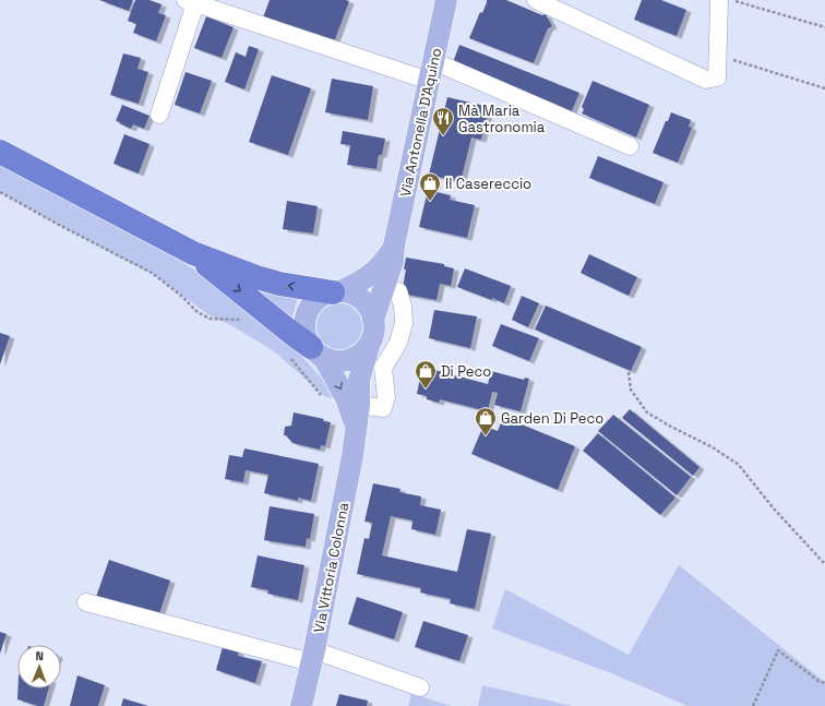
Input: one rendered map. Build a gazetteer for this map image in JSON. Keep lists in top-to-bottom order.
{
  "streets": {
    "main road": ["Via Antonella D'Aquino", "Via Vittoria Colonna"]
  },
  "crossings": [
    ["Via Antonella D'Aquino", "Via Vittoria Colonna"]
  ],
  "places": {
    "restaurant": ["Mà Maria Gastronomia"],
    "shop": ["Il Casereccio", "Di Peco", "Garden Di Peco"]
  },
  "north": "top"
}
